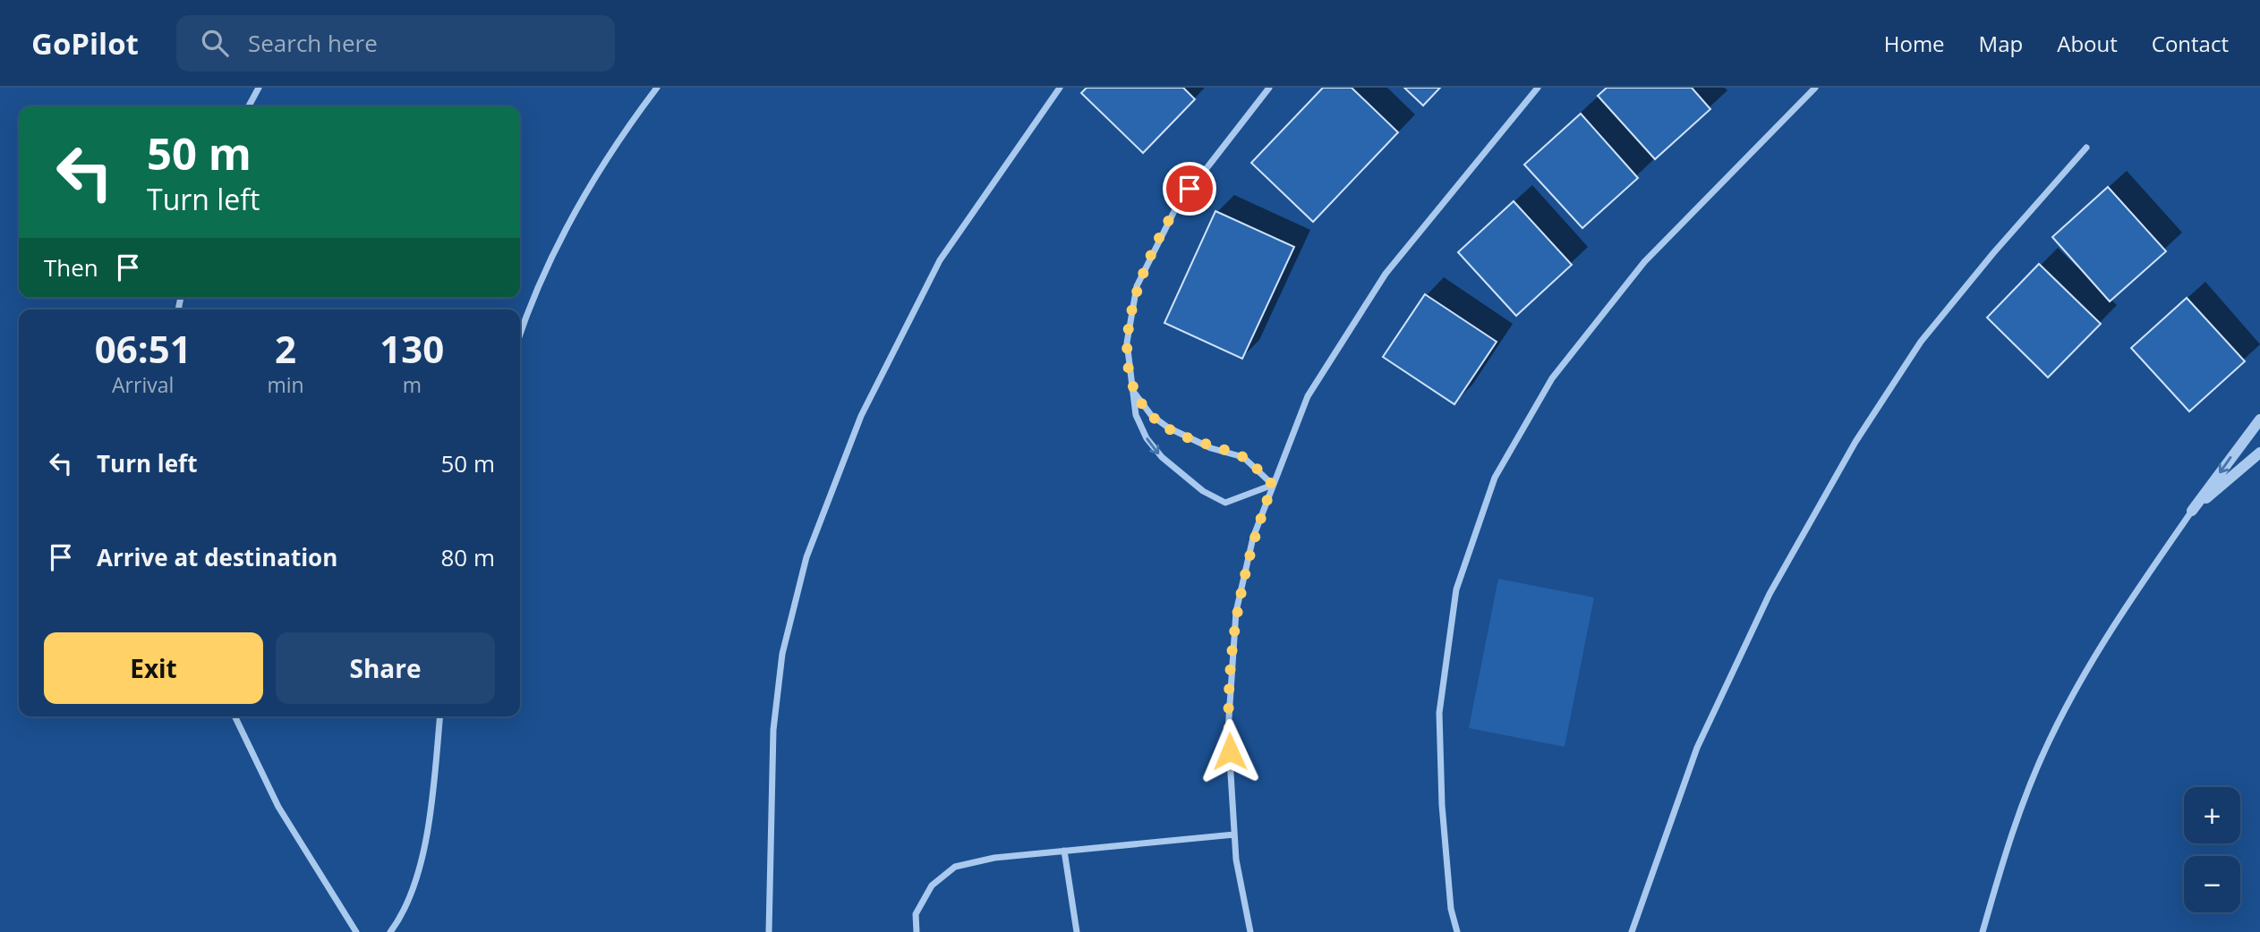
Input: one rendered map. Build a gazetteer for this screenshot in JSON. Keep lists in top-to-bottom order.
{
  "page": {
    "header": "GoPilot",
    "search": "Search here",
    "nav": [
      "Home",
      "Map",
      "About",
      "Contact"
    ],
    "turn": ["50 m", "Turn left"],
    "then": "Then",
    "eta": [
      "06:51",
      "Arrival",
      "2",
      "min",
      "130",
      "m"
    ],
    "list": [
      {
        "name": "Turn left",
        "value": "50 m"
      },
      {
        "name": "Arrive at destination",
        "value": "80 m"
      }
    ],
    "buttons": ["Exit", "Share"],
    "map_buttons": ["+", "−"]
  }
}
